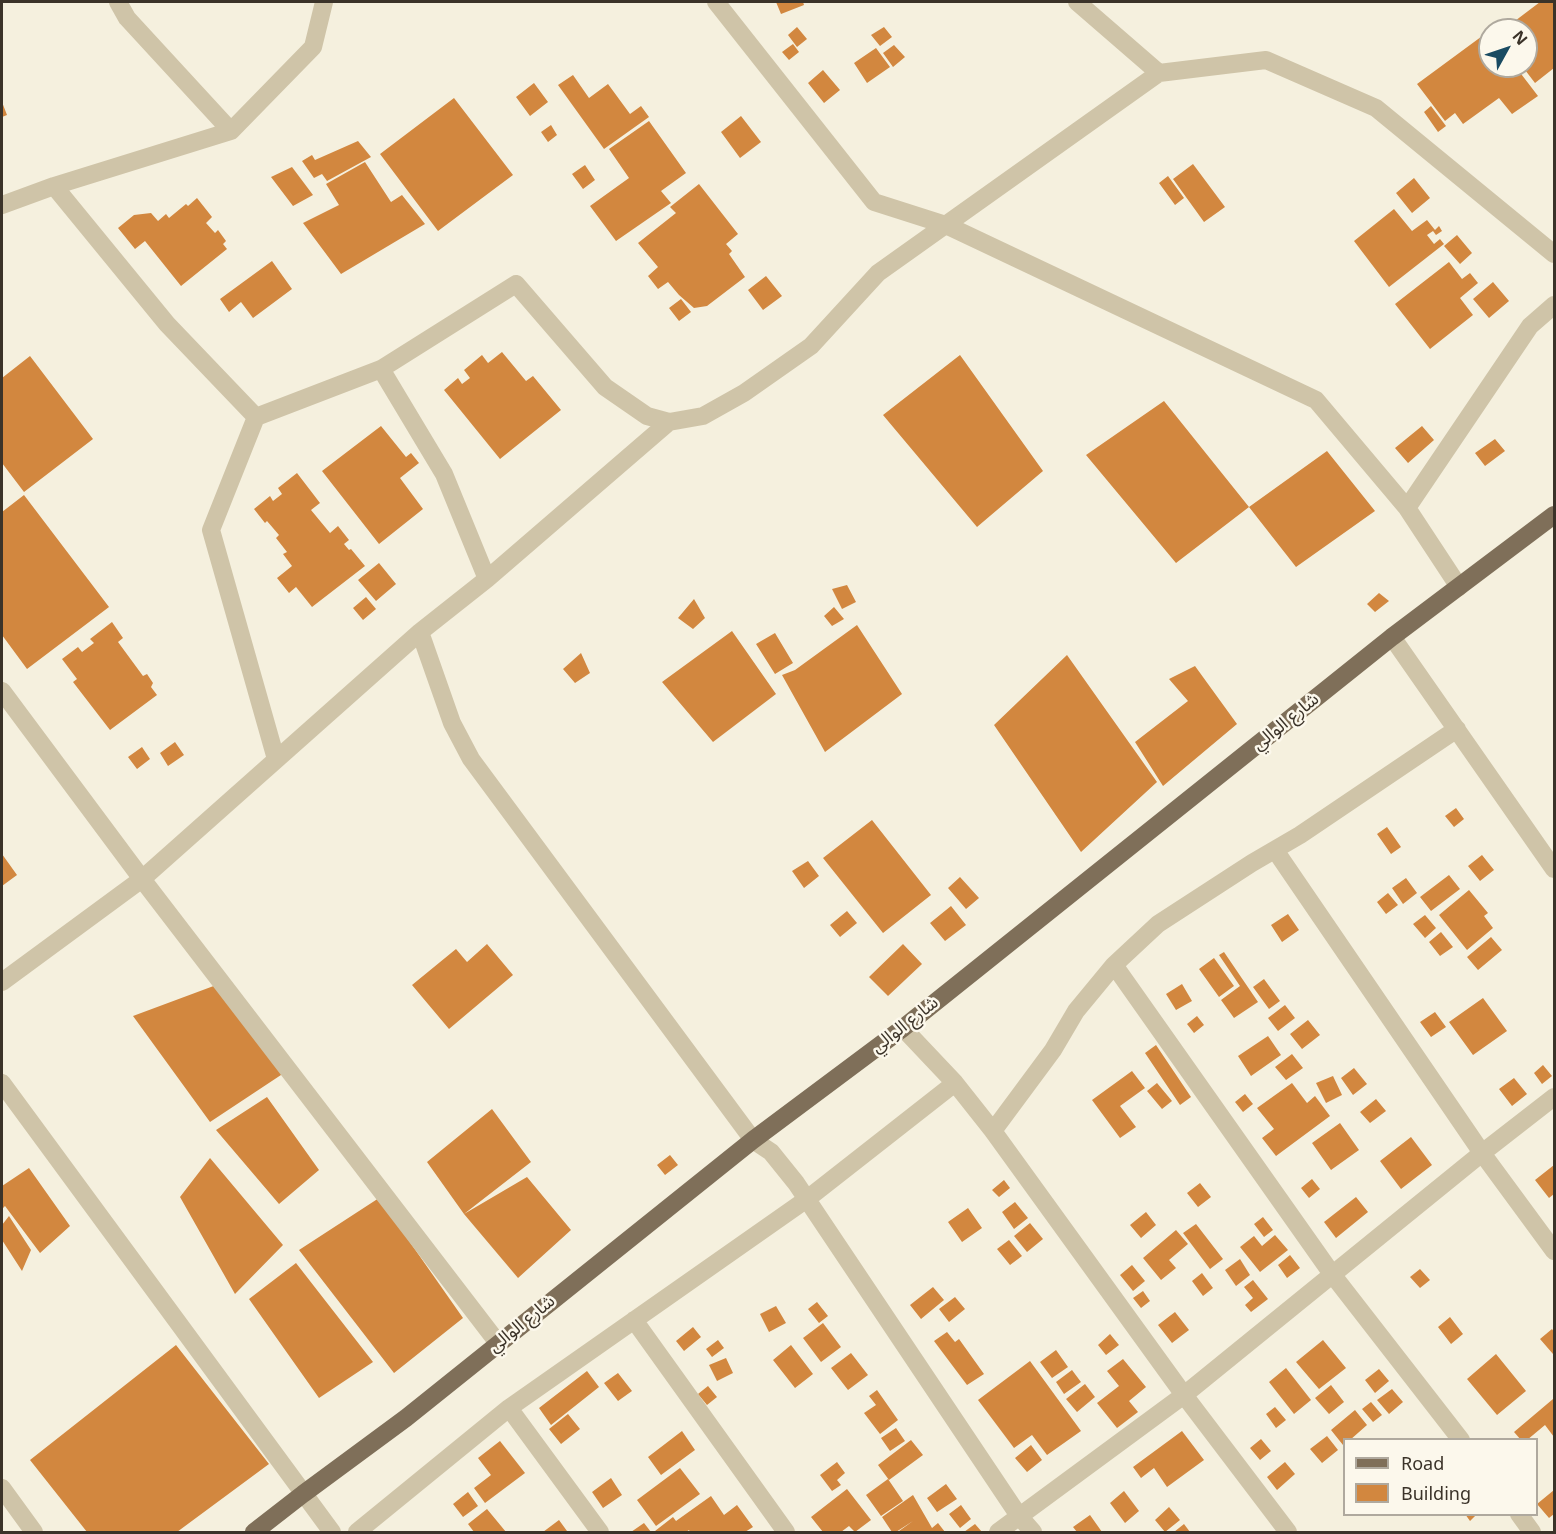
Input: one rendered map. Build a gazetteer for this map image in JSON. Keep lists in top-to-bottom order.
{
  "streets": {
    "main road": ["شارع الوالي"]
  },
  "legend": ["Road", "Building"],
  "north": "top right"
}
